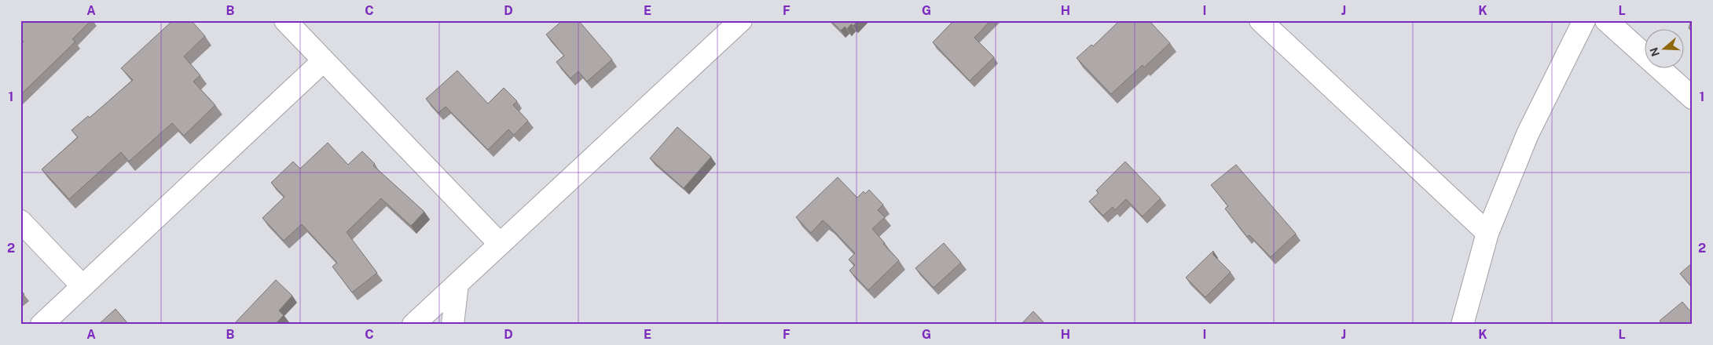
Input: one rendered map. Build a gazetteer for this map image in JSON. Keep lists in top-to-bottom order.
{
  "north": "left",
  "grid": {
    "columns": [
      "A",
      "B",
      "C",
      "D",
      "E",
      "F",
      "G",
      "H",
      "I",
      "J",
      "K",
      "L"
    ],
    "rows": ["1", "2"]
  }
}
